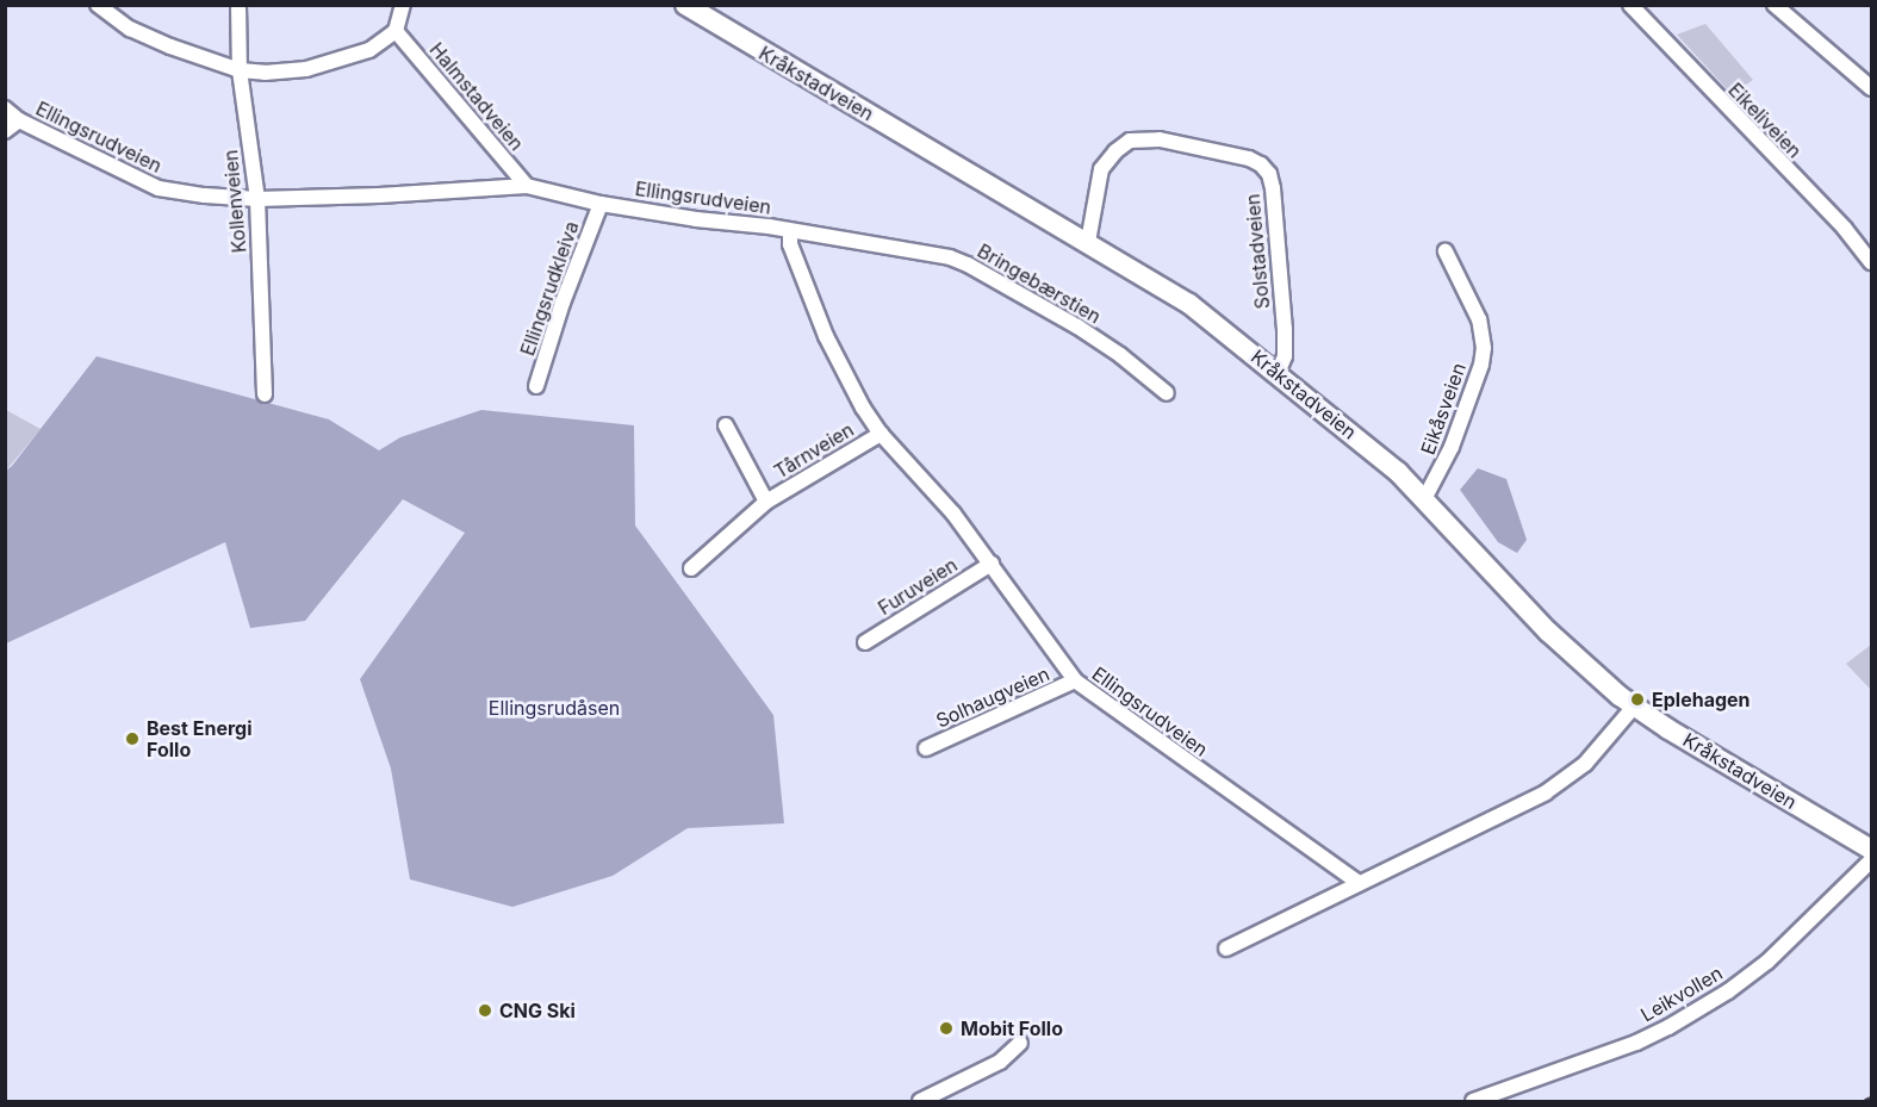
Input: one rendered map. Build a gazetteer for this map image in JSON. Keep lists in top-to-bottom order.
{
  "streets": {
    "main road": ["Kråkstadveien"],
    "street": [
      "Halmstadveien",
      "Eikeliveien",
      "Ellingsrudveien",
      "Kollenveien",
      "Solstadveien",
      "Bringebærstien",
      "Ellingsrudkleiva",
      "Eikåsveien",
      "Tårnveien",
      "Furuveien",
      "Solhaugveien",
      "Leikvollen"
    ]
  },
  "crossings": [
    ["Kråkstadveien", "Solstadveien"],
    ["Kråkstadveien", "Eikåsveien"],
    ["Halmstadveien", "Ellingsrudveien"],
    ["Ellingsrudveien", "Kollenveien"],
    ["Ellingsrudveien", "Bringebærstien"],
    ["Ellingsrudveien", "Ellingsrudkleiva"],
    ["Ellingsrudveien", "Tårnveien"],
    ["Ellingsrudveien", "Furuveien"],
    ["Ellingsrudveien", "Solhaugveien"]
  ],
  "parks": ["Ellingsrudåsen"],
  "places": [
    "Eplehagen",
    "Best Energi Follo",
    "CNG Ski",
    "Mobit Follo"
  ]
}
